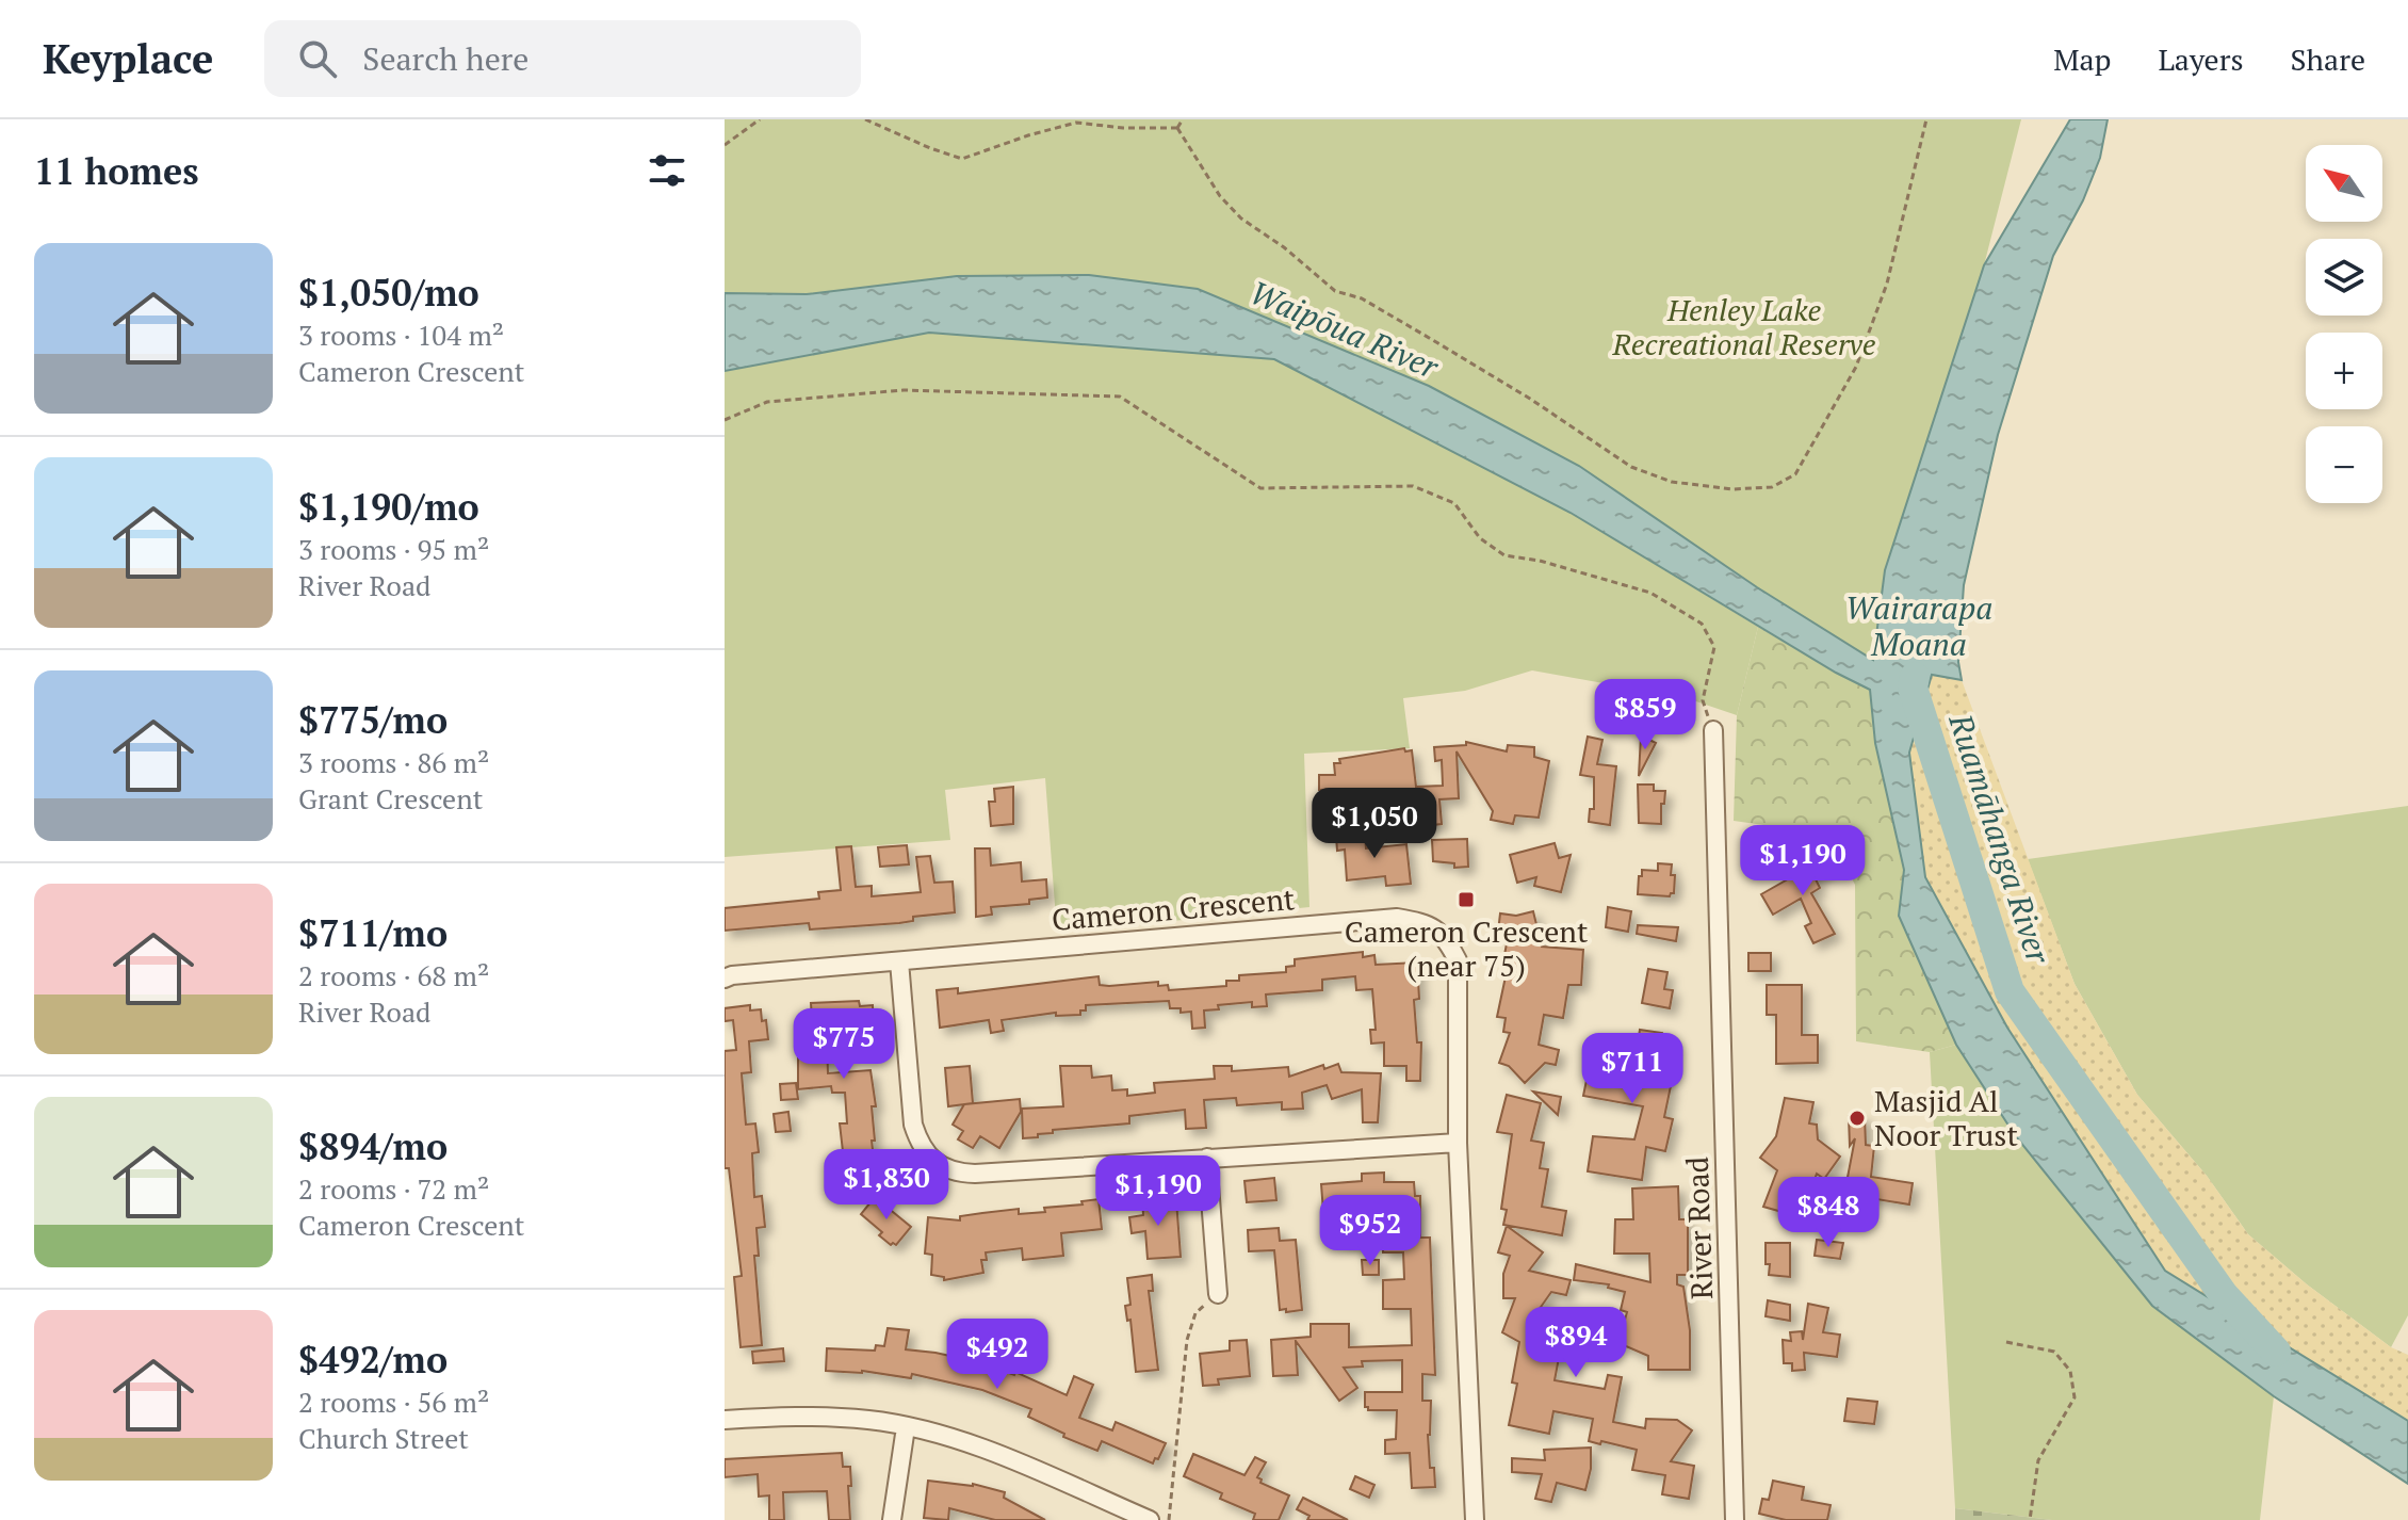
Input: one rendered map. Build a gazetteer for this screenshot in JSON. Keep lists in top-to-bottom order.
{
  "streets": {
    "street": ["Cameron Crescent", "River Road"]
  },
  "water": ["Waipōua River", "Wairarapa Moana", "Ruamāhanga River"],
  "parks": ["Henley Lake Recreational Reserve"],
  "places": {
    "transit": ["Cameron Crescent (near 75)"],
    "other": ["Masjid Al Noor Trust"]
  },
  "north": "top left",
  "page": {
    "header": "Keyplace",
    "search": "Search here",
    "nav": ["Map", "Layers", "Share"],
    "heading": "11 homes",
    "map_buttons": ["+", "−"],
    "list": [
      {
        "name": "$1,050/mo",
        "note": "3 rooms · 104 m² · Cameron Crescent"
      },
      {
        "name": "$1,190/mo",
        "note": "3 rooms · 95 m² · River Road"
      },
      {
        "name": "$775/mo",
        "note": "3 rooms · 86 m² · Grant Crescent"
      },
      {
        "name": "$711/mo",
        "note": "2 rooms · 68 m² · River Road"
      },
      {
        "name": "$894/mo",
        "note": "2 rooms · 72 m² · Cameron Crescent"
      },
      {
        "name": "$492/mo",
        "note": "2 rooms · 56 m² · Church Street"
      }
    ],
    "price": [
      "$859",
      "$1,050",
      "$1,190",
      "$775",
      "$711",
      "$1,830",
      "$1,190",
      "$848",
      "$952",
      "$894",
      "$492"
    ]
  }
}
